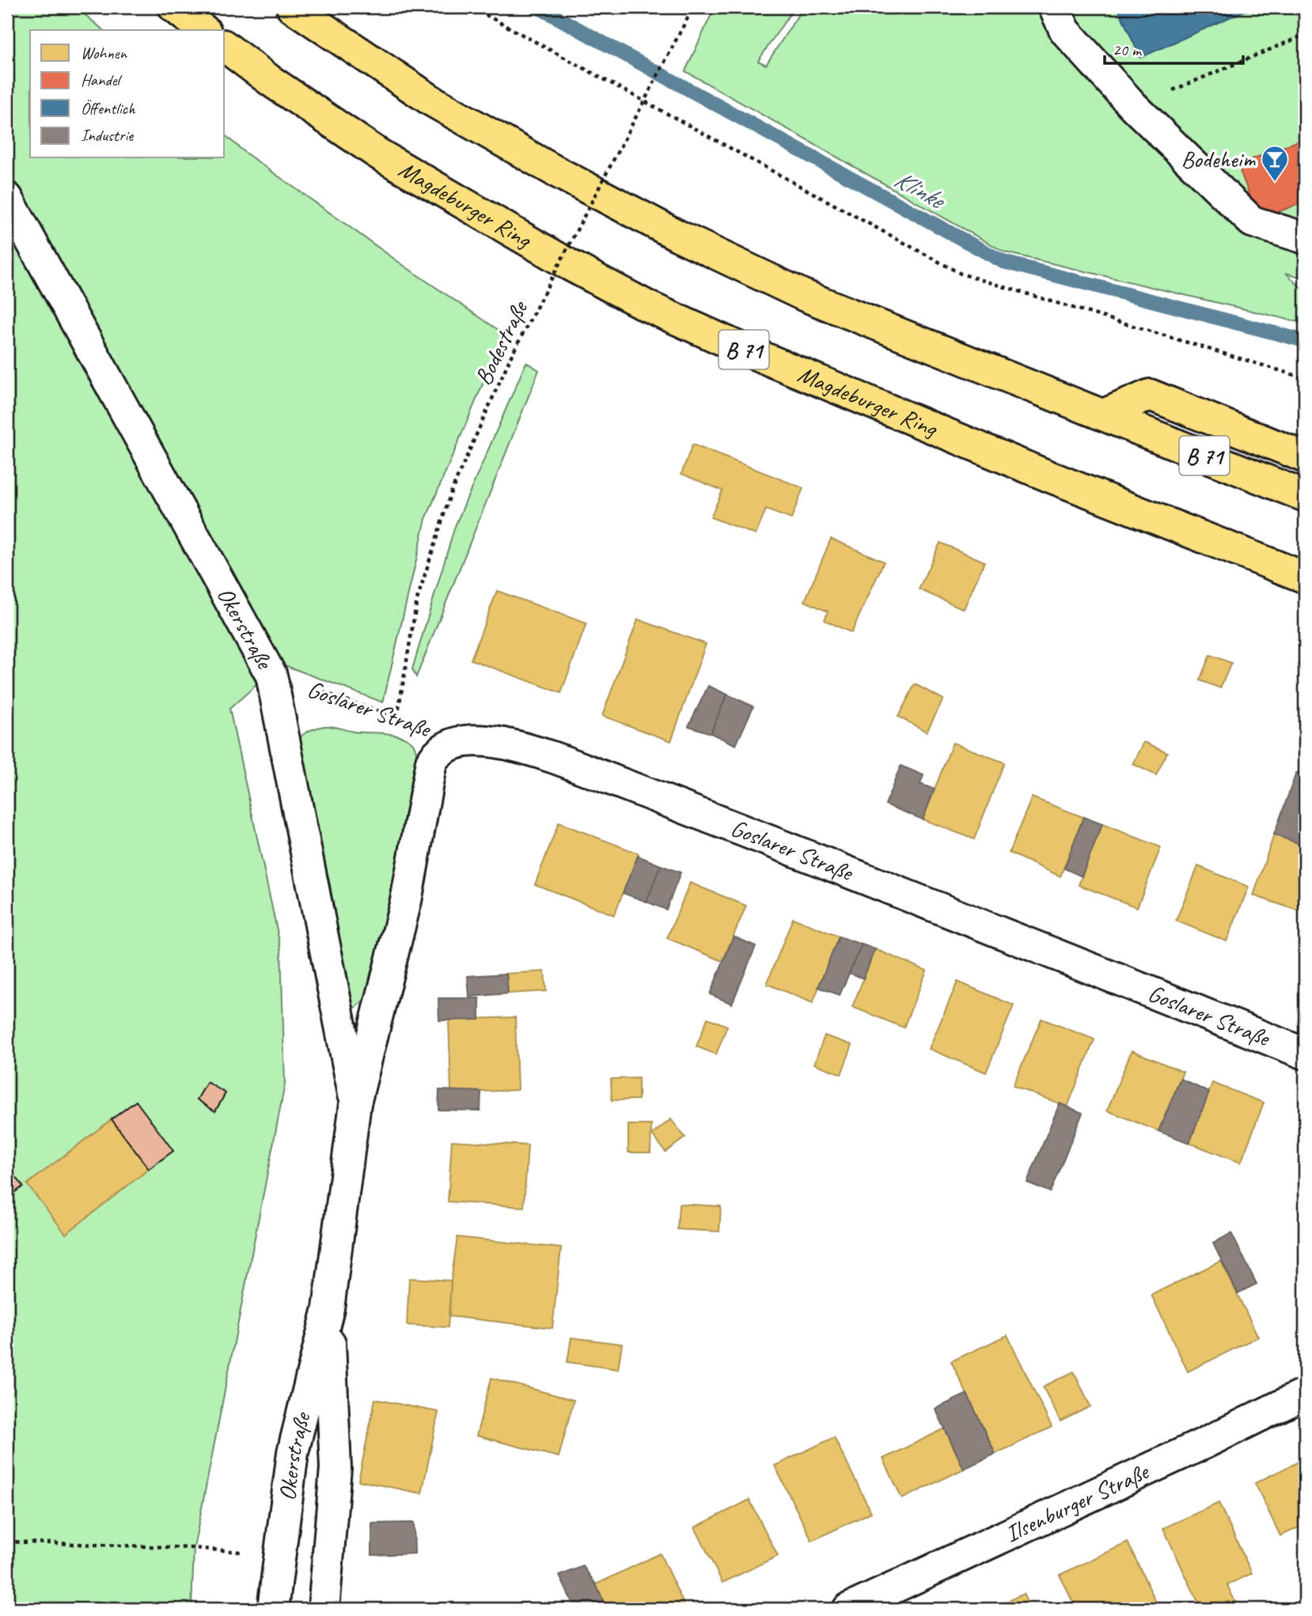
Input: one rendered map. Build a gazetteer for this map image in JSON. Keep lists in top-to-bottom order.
{
  "streets": {
    "highway": ["Magdeburger Ring", "B 71"],
    "street": ["Okerstraße", "Goslarer Straße", "Ilsenburger Straße"],
    "path": ["Bodestraße"]
  },
  "crossings": [
    ["Bodestraße", "Goslarer Straße"],
    ["Okerstraße", "Goslarer Straße"]
  ],
  "water": ["Klinke"],
  "places": {
    "bar": ["Bodeheim"]
  },
  "legend": [
    "Wohnen",
    "Handel",
    "Öffentlich",
    "Industrie"
  ],
  "scale_bar": "20 m"
}
